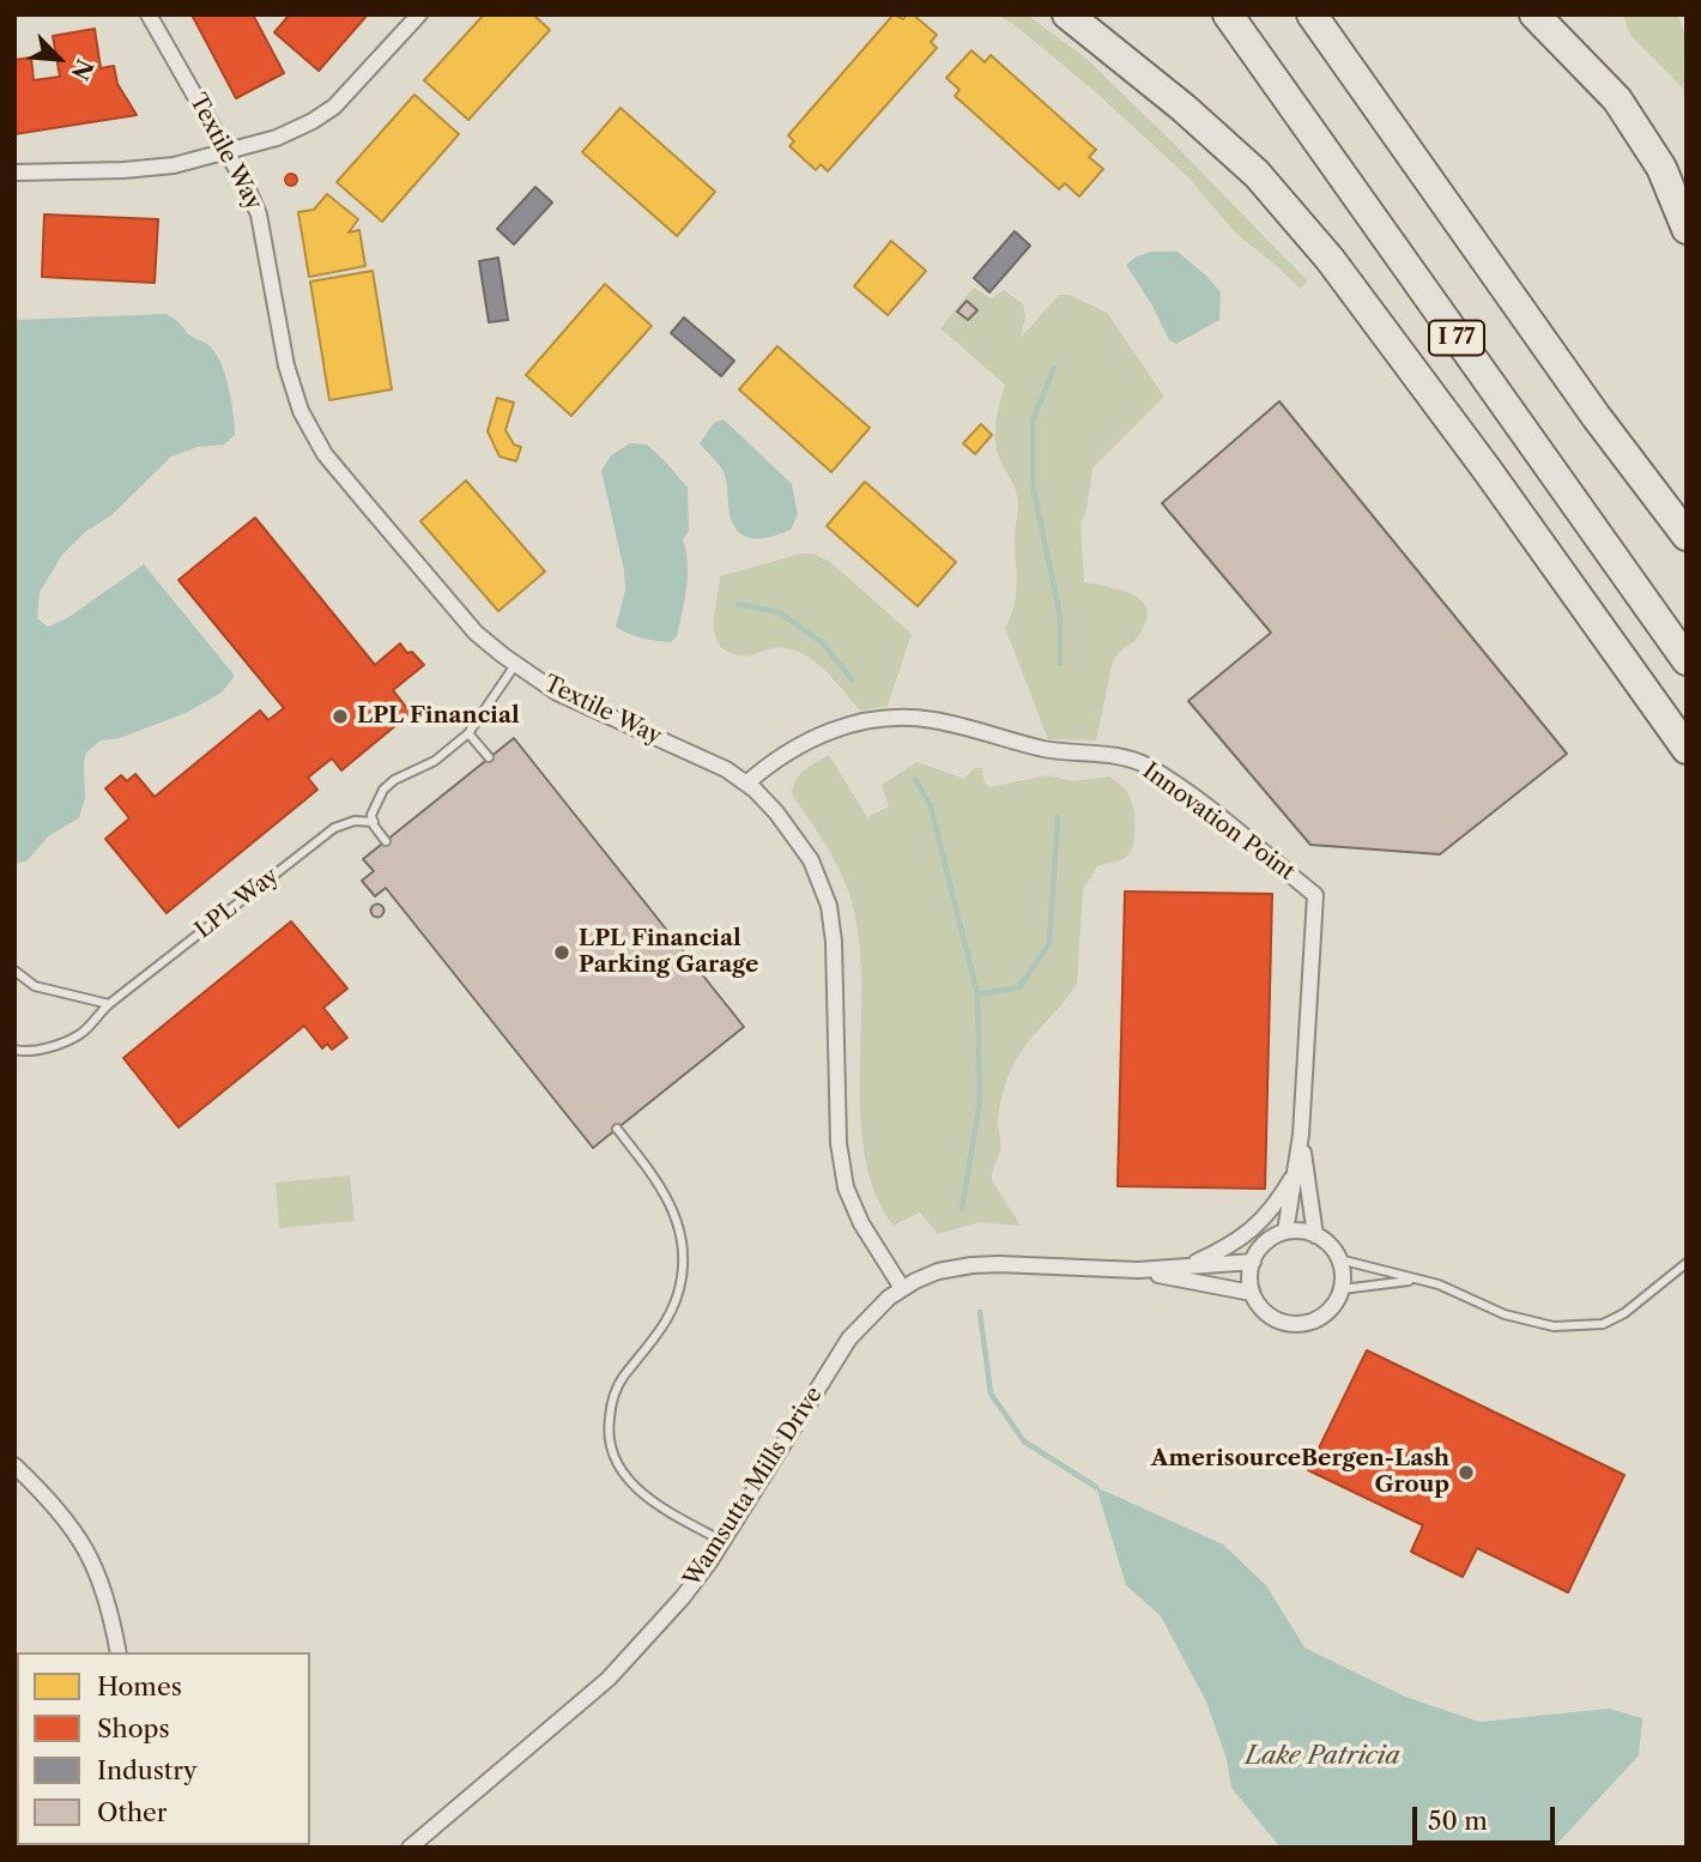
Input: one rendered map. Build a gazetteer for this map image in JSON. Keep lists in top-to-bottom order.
{
  "streets": {
    "highway": ["I 77"],
    "street": ["Textile Way", "Innovation Point", "Wamsutta Mills Drive"],
    "lane": ["LPL Way"]
  },
  "crossings": [
    ["Textile Way", "Innovation Point"],
    ["Textile Way", "Wamsutta Mills Drive"]
  ],
  "water": ["Lake Patricia"],
  "places": ["LPL Financial", "LPL Financial Parking Garage", "AmerisourceBergen-Lash Group"],
  "legend": [
    "Homes",
    "Shops",
    "Industry",
    "Other"
  ],
  "scale_bar": "50 m",
  "north": "bottom right"
}
